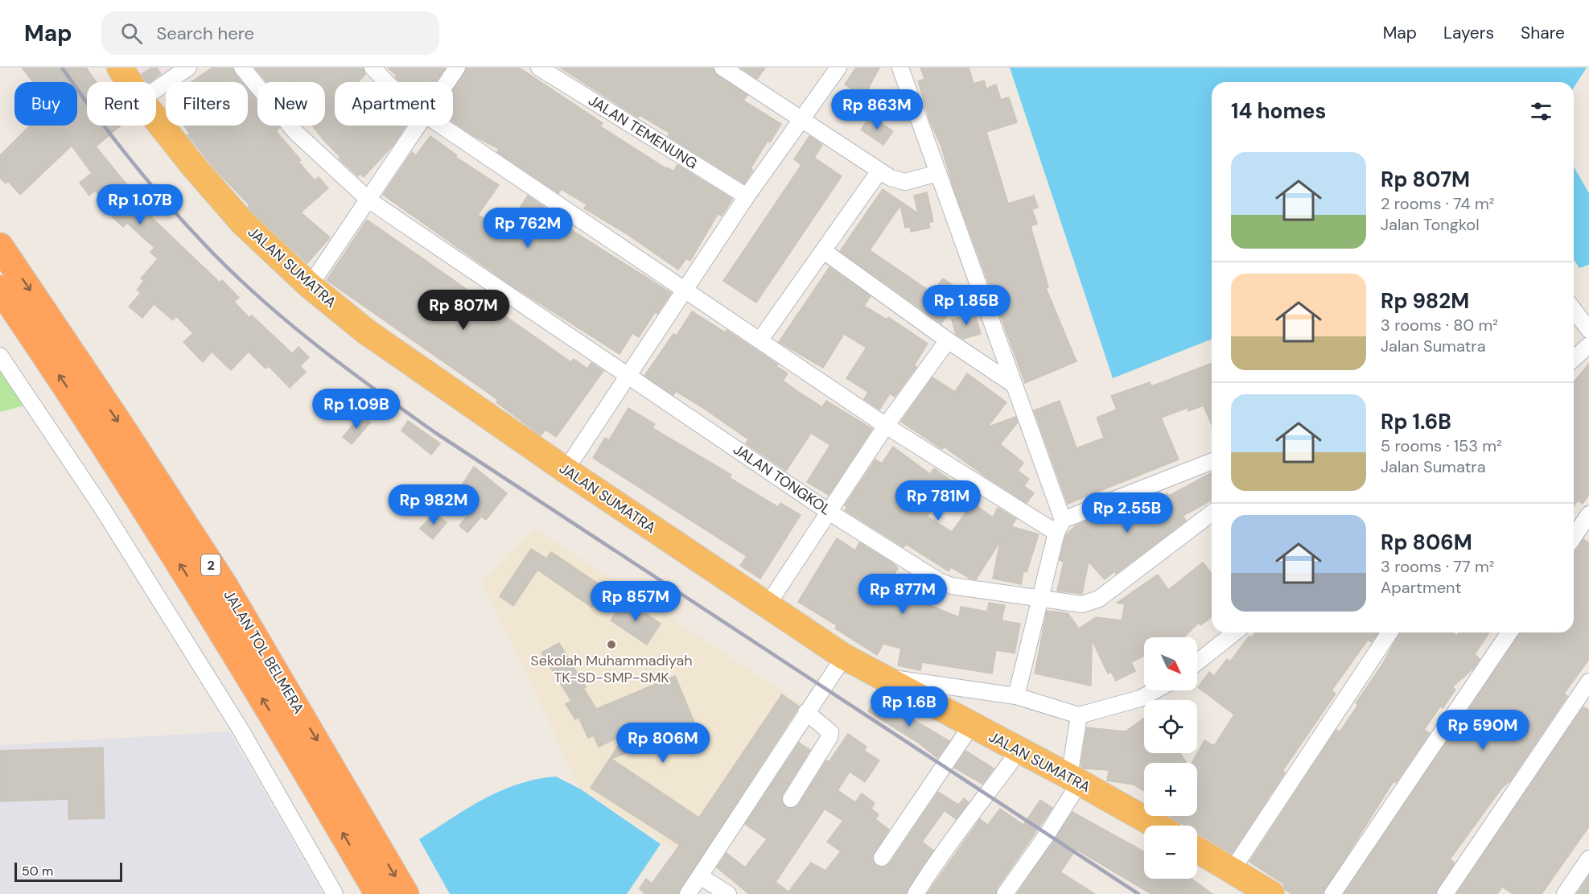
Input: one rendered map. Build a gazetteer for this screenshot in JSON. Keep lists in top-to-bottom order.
{
  "streets": {
    "highway": ["JALAN SUMATRA", "2", "JALAN TOL BELMERA"],
    "street": ["JALAN TEMENUNG", "JALAN TONGKOL"]
  },
  "places": ["Sekolah Muhammadiyah TK-SD-SMP-SMK"],
  "scale_bar": "50 m",
  "north": "bottom right",
  "page": {
    "header": "Map",
    "search": "Search here",
    "nav": ["Map", "Layers", "Share"],
    "chip": [
      "Buy",
      "Rent",
      "Filters",
      "New",
      "Apartment"
    ],
    "heading": "14 homes",
    "price": [
      "Rp 863M",
      "Rp 1.07B",
      "Rp 762M",
      "Rp 1.85B",
      "Rp 807M",
      "Rp 1.09B",
      "Rp 781M",
      "Rp 982M",
      "Rp 2.55B",
      "Rp 877M",
      "Rp 857M",
      "Rp 1.6B",
      "Rp 590M",
      "Rp 806M"
    ],
    "list": [
      {
        "name": "Rp 807M",
        "note": "2 rooms · 74 m² · Jalan Tongkol"
      },
      {
        "name": "Rp 982M",
        "note": "3 rooms · 80 m² · Jalan Sumatra"
      },
      {
        "name": "Rp 1.6B",
        "note": "5 rooms · 153 m² · Jalan Sumatra"
      },
      {
        "name": "Rp 806M",
        "note": "3 rooms · 77 m² · Apartment"
      }
    ],
    "map_buttons": ["+", "−"],
    "scale": "50 m"
  }
}
